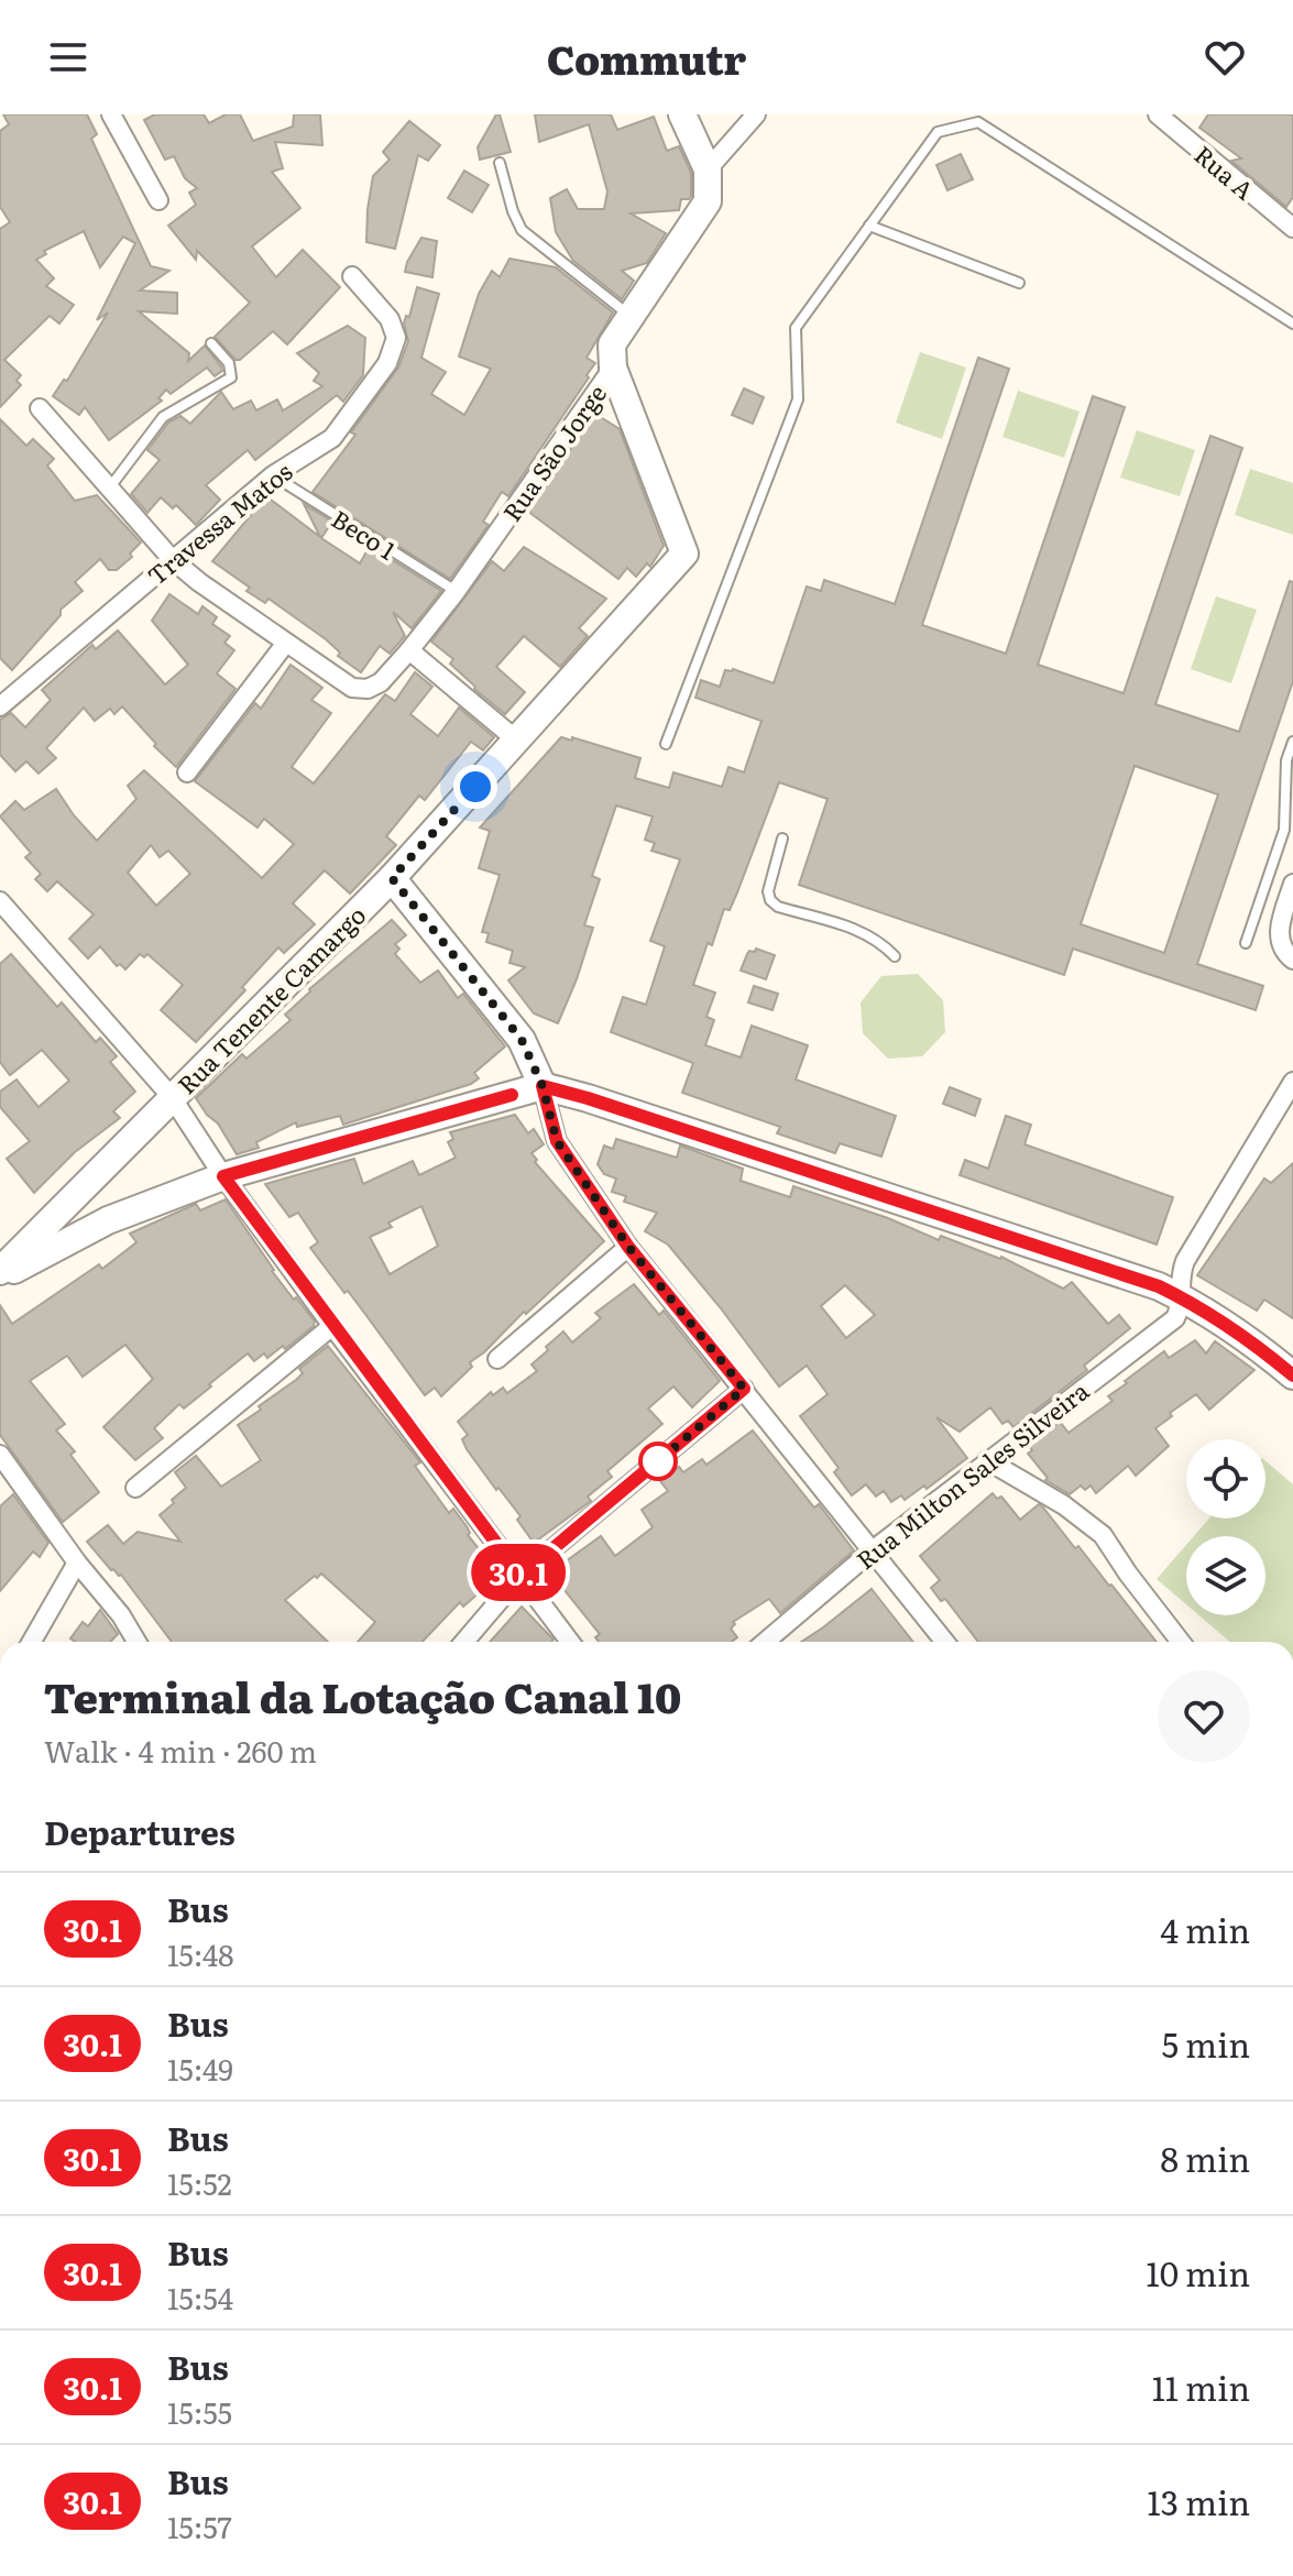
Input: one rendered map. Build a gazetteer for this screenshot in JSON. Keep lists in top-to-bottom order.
{
  "streets": {
    "street": [
      "Rua A",
      "Rua São Jorge",
      "Travessa Matos",
      "Rua Tenente Camargo",
      "Rua Milton Sales Silveira"
    ],
    "lane": ["Beco 1"]
  },
  "crossings": [
    ["Rua São Jorge", "Travessa Matos"],
    ["Rua São Jorge", "Beco 1"],
    ["Rua São Jorge", "Rua Tenente Camargo"],
    ["Travessa Matos", "Beco 1"]
  ],
  "lines": ["bus line 30.1"],
  "page": {
    "header": "Commutr",
    "on_map": "30.1",
    "heading": [
      ["Terminal da Lotação Canal 10", "Walk · 4 min · 260 m"],
      "Departures"
    ],
    "list": [
      {
        "mark": "30.1",
        "name": "Bus",
        "note": "15:48",
        "value": "4 min"
      },
      {
        "mark": "30.1",
        "name": "Bus",
        "note": "15:49",
        "value": "5 min"
      },
      {
        "mark": "30.1",
        "name": "Bus",
        "note": "15:52",
        "value": "8 min"
      },
      {
        "mark": "30.1",
        "name": "Bus",
        "note": "15:54",
        "value": "10 min"
      },
      {
        "mark": "30.1",
        "name": "Bus",
        "note": "15:55",
        "value": "11 min"
      },
      {
        "mark": "30.1",
        "name": "Bus",
        "note": "15:57",
        "value": "13 min"
      }
    ]
  }
}
